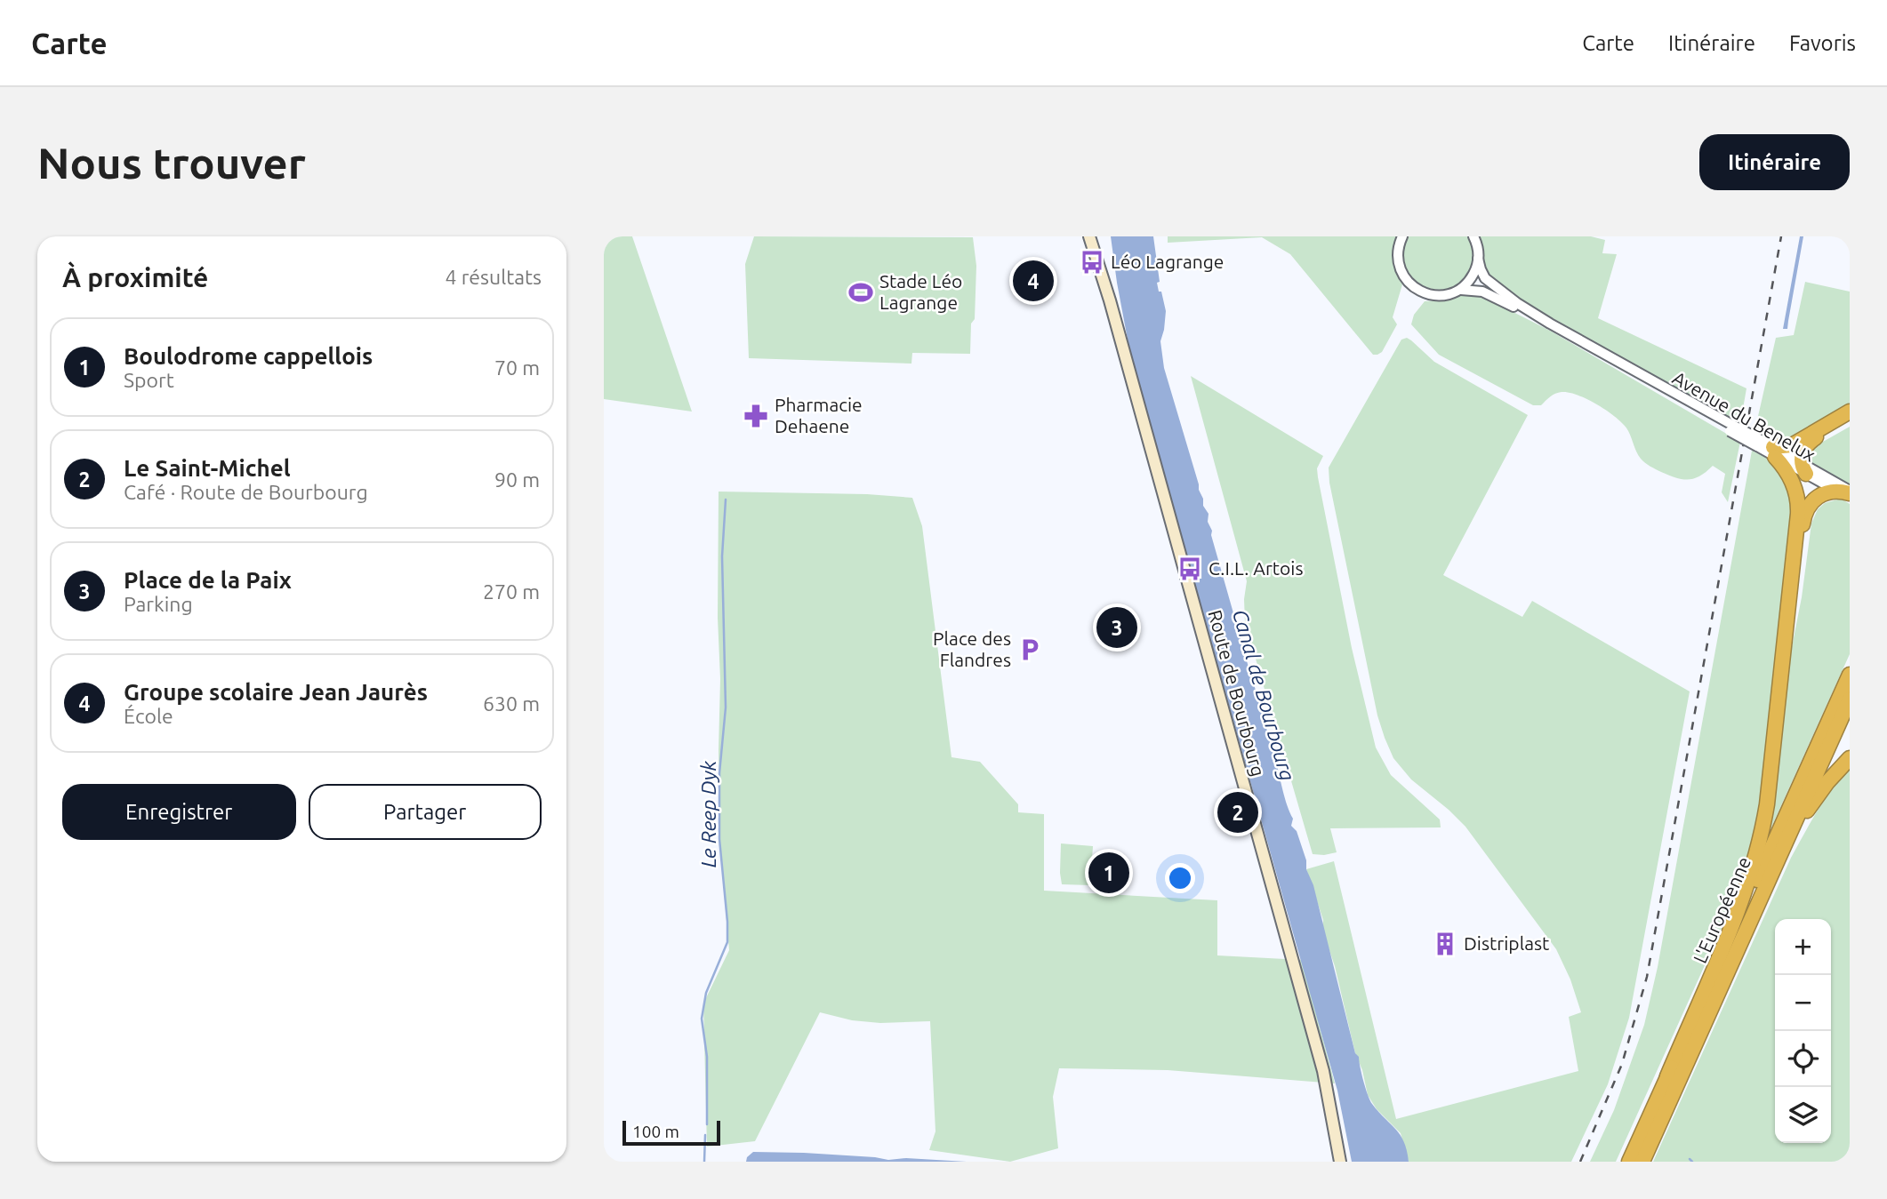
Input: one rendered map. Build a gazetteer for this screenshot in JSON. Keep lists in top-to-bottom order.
{
  "streets": {
    "highway": ["L'Européenne"],
    "main road": ["Route de Bourbourg"],
    "street": ["Avenue du Benelux"]
  },
  "water": ["Canal de Bourbourg", "Le Reep Dyk"],
  "places": {
    "bus stop": ["Léo Lagrange", "C.I.L. Artois"],
    "sports": ["Stade Léo Lagrange"],
    "pharmacy": ["Pharmacie Dehaene"],
    "parking": ["Place des Flandres"],
    "building": ["Distriplast"]
  },
  "scale_bar": "100 m",
  "page": {
    "header": "Carte",
    "nav": ["Carte", "Itinéraire", "Favoris"],
    "buttons": [
      "Itinéraire",
      ["Enregistrer", "Partager"]
    ],
    "title": "Nous trouver",
    "heading": ["À proximité", "4 résultats"],
    "pins": [
      "4",
      "3",
      "2",
      "1"
    ],
    "list": [
      {
        "mark": "1",
        "name": "Boulodrome cappellois",
        "note": "Sport",
        "value": "70 m"
      },
      {
        "mark": "2",
        "name": "Le Saint-Michel",
        "note": "Café · Route de Bourbourg",
        "value": "90 m"
      },
      {
        "mark": "3",
        "name": "Place de la Paix",
        "note": "Parking",
        "value": "270 m"
      },
      {
        "mark": "4",
        "name": "Groupe scolaire Jean Jaurès",
        "note": "École",
        "value": "630 m"
      }
    ],
    "map_buttons": ["+", "−"],
    "scale": "100 m"
  }
}
